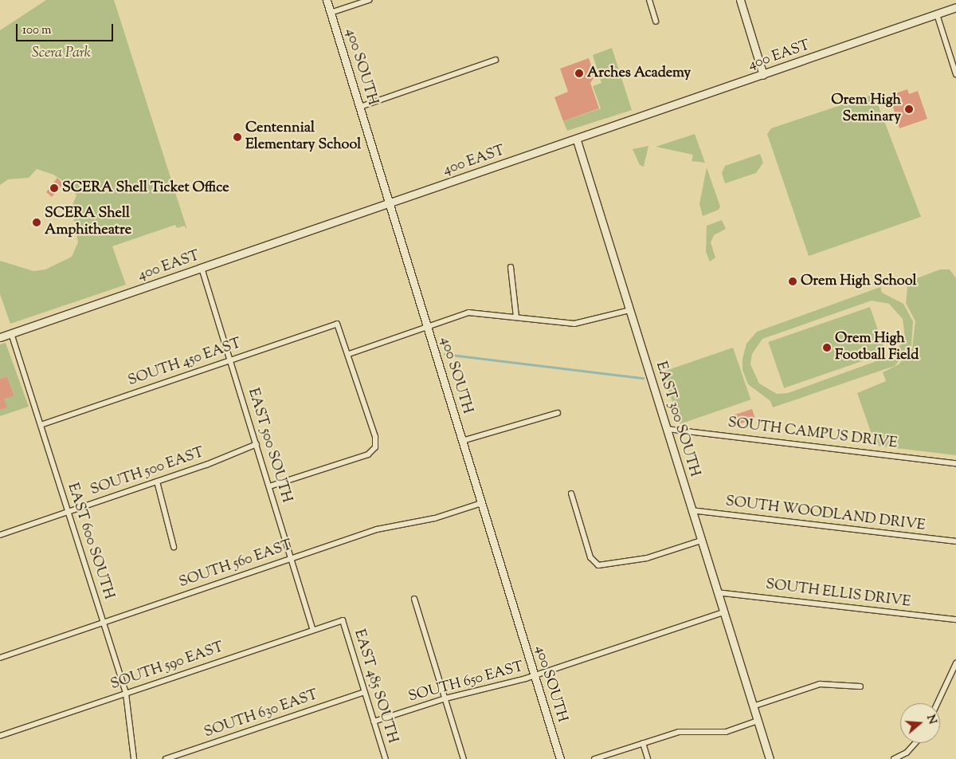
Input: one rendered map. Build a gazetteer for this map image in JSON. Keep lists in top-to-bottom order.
{
  "streets": {
    "street": [
      "400 EAST",
      "400 SOUTH",
      "SOUTH 450 EAST",
      "EAST 300 SOUTH",
      "SOUTH CAMPUS DRIVE",
      "EAST 500 SOUTH",
      "SOUTH 500 EAST",
      "SOUTH WOODLAND DRIVE",
      "EAST 600 SOUTH",
      "SOUTH 560 EAST",
      "SOUTH ELLIS DRIVE",
      "SOUTH 590 EAST",
      "SOUTH 650 EAST",
      "EAST 485 SOUTH",
      "SOUTH 630 EAST"
    ]
  },
  "crossings": [
    ["400 EAST", "400 SOUTH"],
    ["400 EAST", "EAST 300 SOUTH"],
    ["400 EAST", "EAST 500 SOUTH"],
    ["400 EAST", "EAST 600 SOUTH"],
    ["400 SOUTH", "SOUTH 560 EAST"],
    ["400 SOUTH", "SOUTH 650 EAST"],
    ["SOUTH 450 EAST", "EAST 500 SOUTH"],
    ["SOUTH 450 EAST", "EAST 600 SOUTH"],
    ["EAST 300 SOUTH", "SOUTH CAMPUS DRIVE"],
    ["EAST 300 SOUTH", "SOUTH WOODLAND DRIVE"],
    ["EAST 300 SOUTH", "SOUTH ELLIS DRIVE"],
    ["EAST 300 SOUTH", "SOUTH 650 EAST"],
    ["EAST 500 SOUTH", "SOUTH 500 EAST"],
    ["EAST 500 SOUTH", "SOUTH 560 EAST"],
    ["EAST 500 SOUTH", "SOUTH 590 EAST"],
    ["SOUTH 500 EAST", "EAST 600 SOUTH"],
    ["EAST 600 SOUTH", "SOUTH 560 EAST"],
    ["EAST 600 SOUTH", "SOUTH 590 EAST"],
    ["SOUTH 590 EAST", "EAST 485 SOUTH"],
    ["SOUTH 650 EAST", "EAST 485 SOUTH"],
    ["EAST 485 SOUTH", "SOUTH 630 EAST"]
  ],
  "parks": ["Scera Park"],
  "places": [
    "Arches Academy",
    "Orem High Seminary",
    "Centennial Elementary School",
    "SCERA Shell Ticket Office",
    "SCERA Shell Amphitheatre",
    "Orem High School",
    "Orem High Football Field"
  ],
  "scale_bar": "100 m",
  "north": "right"
}
